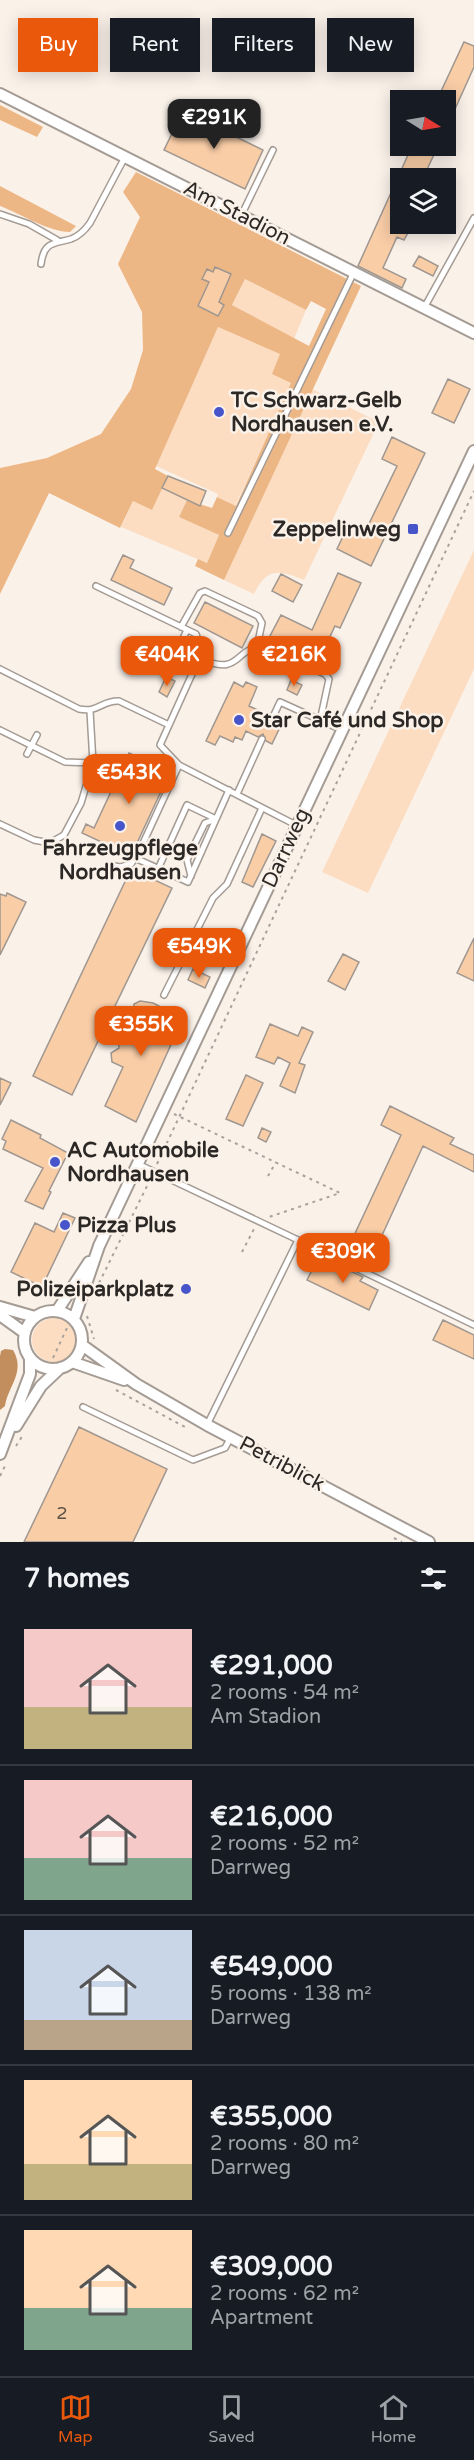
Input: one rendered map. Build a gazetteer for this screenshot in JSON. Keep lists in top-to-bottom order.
{
  "streets": {
    "street": ["Am Stadion", "Darrweg", "Petriblick"]
  },
  "places": {
    "other": [
      "TC Schwarz-Gelb Nordhausen e.V.",
      "Star Café und Shop",
      "Fahrzeugpflege Nordhausen",
      "AC Automobile Nordhausen",
      "Pizza Plus",
      "Polizeiparkplatz"
    ],
    "transit": ["Zeppelinweg"]
  },
  "house_numbers": ["2"],
  "north": "right",
  "page": {
    "chip": [
      "Buy",
      "Rent",
      "Filters",
      "New"
    ],
    "price": [
      "€291K",
      "€404K",
      "€216K",
      "€543K",
      "€549K",
      "€355K",
      "€309K"
    ],
    "heading": "7 homes",
    "list": [
      {
        "name": "€291,000",
        "note": "2 rooms · 54 m² · Am Stadion"
      },
      {
        "name": "€216,000",
        "note": "2 rooms · 52 m² · Darrweg"
      },
      {
        "name": "€549,000",
        "note": "5 rooms · 138 m² · Darrweg"
      },
      {
        "name": "€355,000",
        "note": "2 rooms · 80 m² · Darrweg"
      },
      {
        "name": "€309,000",
        "note": "2 rooms · 62 m² · Apartment"
      }
    ],
    "tabs": ["Map", "Saved", "Home"]
  }
}
